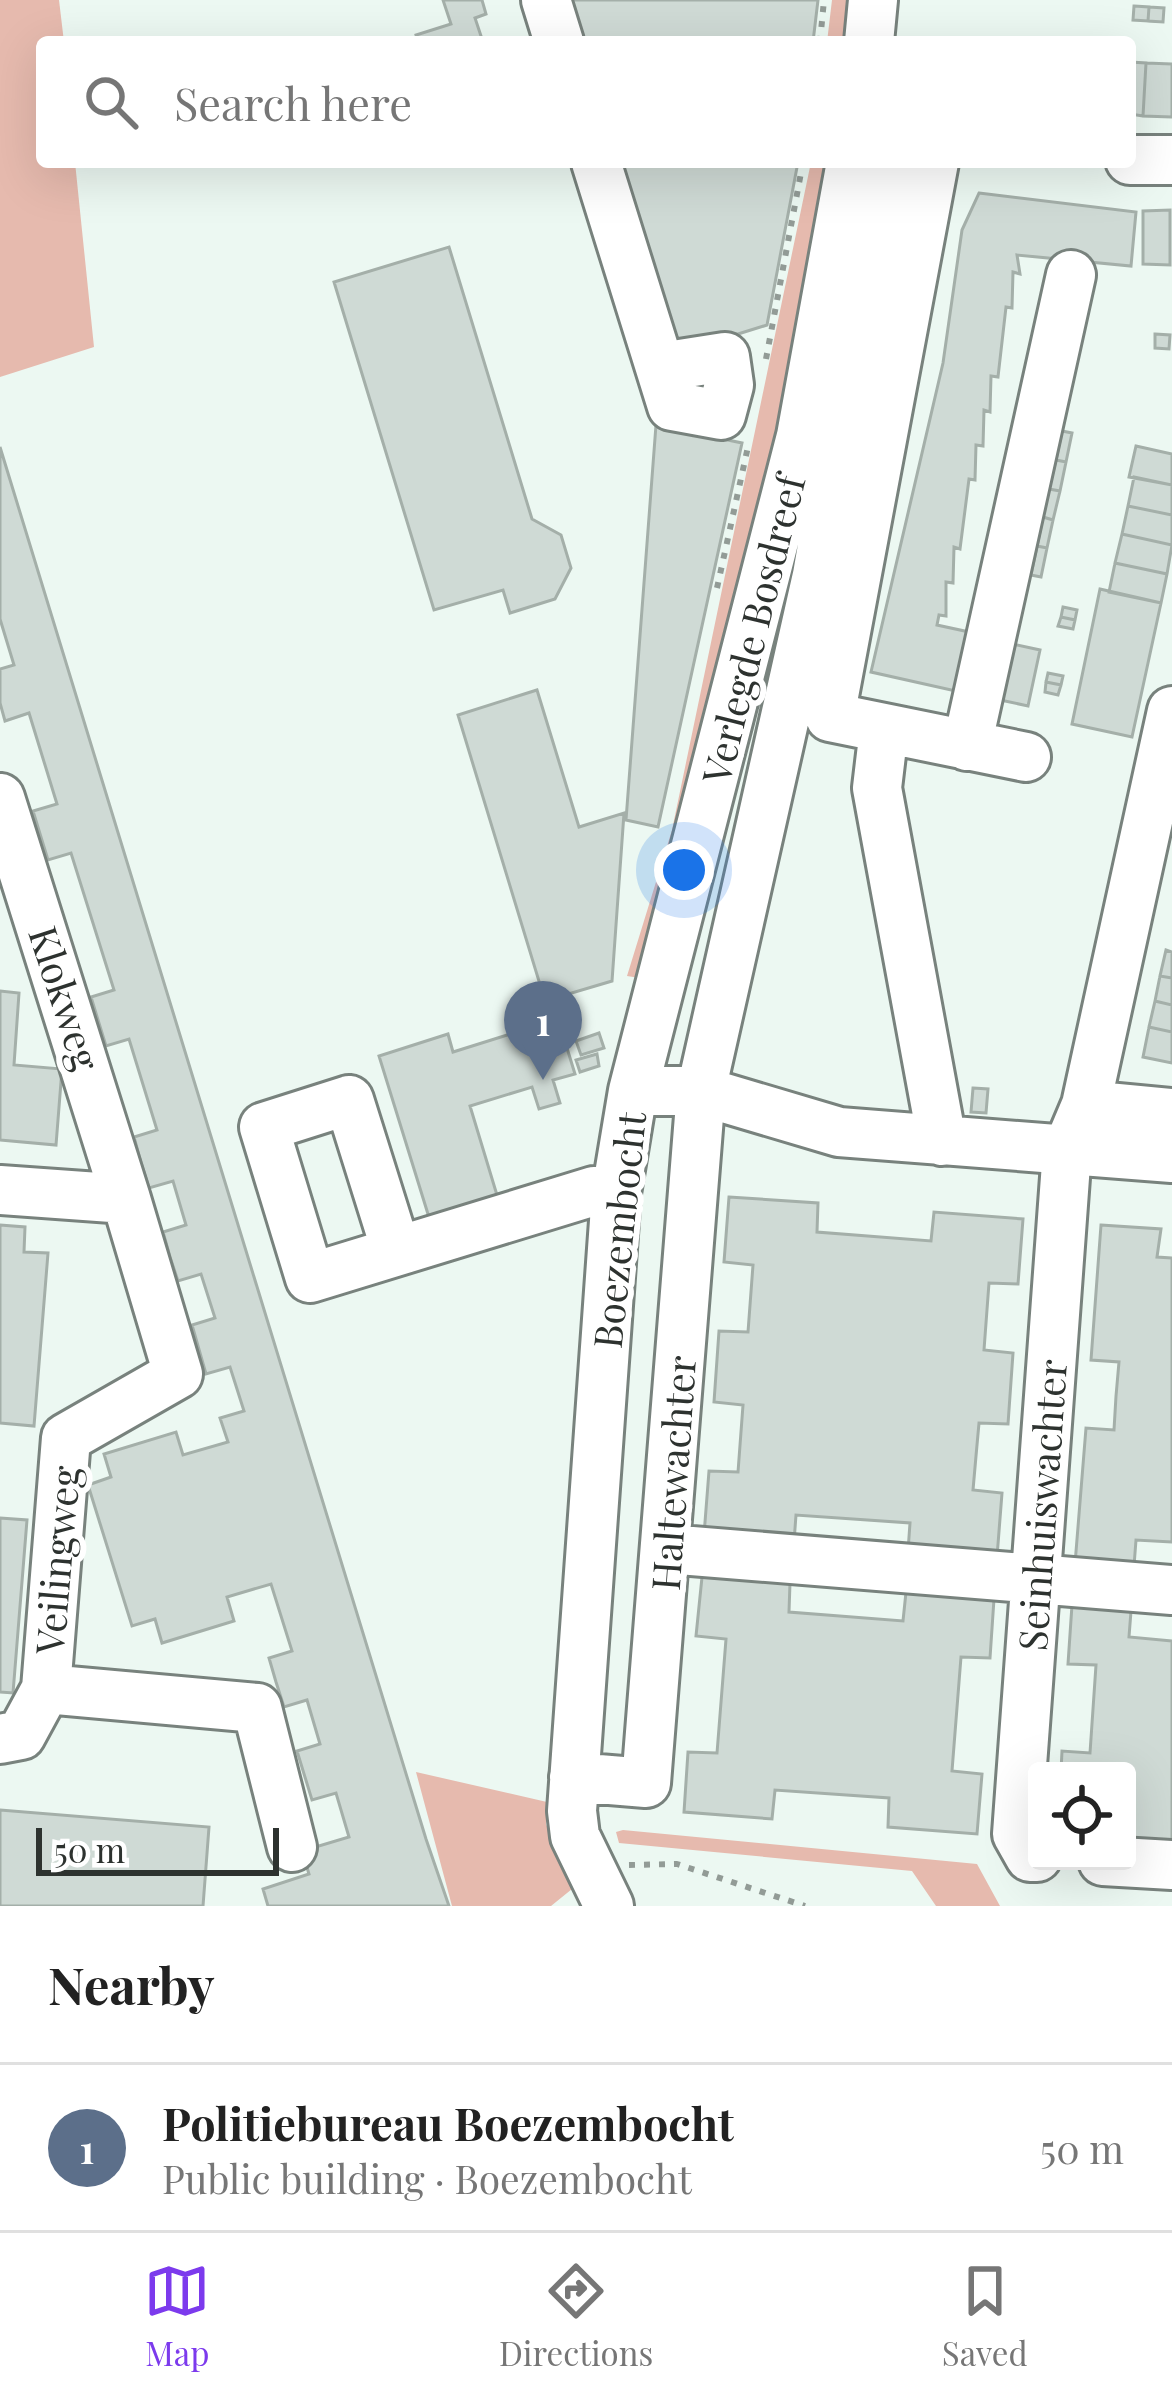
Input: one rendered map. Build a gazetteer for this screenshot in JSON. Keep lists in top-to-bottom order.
{
  "streets": {
    "street": [
      "Verlegde Bosdreef",
      "Klokweg",
      "Boezembocht",
      "Haltewachter",
      "Seinhuiswachter",
      "Veilingweg"
    ]
  },
  "crossings": [
    ["Verlegde Bosdreef", "Boezembocht"],
    ["Verlegde Bosdreef", "Haltewachter"],
    ["Klokweg", "Veilingweg"],
    ["Boezembocht", "Haltewachter"],
    ["Boezembocht", "Seinhuiswachter"]
  ],
  "scale_bar": "50 m",
  "page": {
    "search": "Search here",
    "pins": "1",
    "scale": "50 m",
    "heading": "Nearby",
    "list": [
      {
        "mark": "1",
        "name": "Politiebureau Boezembocht",
        "note": "Public building · Boezembocht",
        "value": "50 m"
      }
    ],
    "nav": ["Map", "Directions", "Saved"]
  }
}
